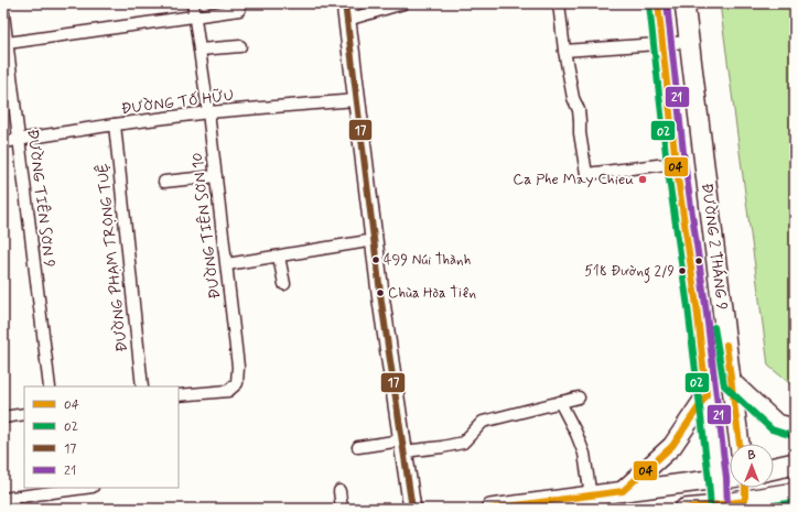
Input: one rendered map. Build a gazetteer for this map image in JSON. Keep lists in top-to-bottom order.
{
  "streets": {
    "main road": ["ĐƯỜNG 2 THÁNG 9"],
    "street": [
      "ĐƯỜNG TỐ HỮU",
      "ĐƯỜNG TIÊN SƠN 9",
      "ĐƯỜNG TIÊN SƠN 10",
      "ĐƯỜNG PHẠM TRỌNG TUỆ"
    ]
  },
  "crossings": [
    ["ĐƯỜNG TỐ HỮU", "ĐƯỜNG TIÊN SƠN 9"],
    ["ĐƯỜNG TỐ HỮU", "ĐƯỜNG TIÊN SƠN 10"],
    ["ĐƯỜNG TỐ HỮU", "ĐƯỜNG PHẠM TRỌNG TUỆ"]
  ],
  "places": [
    "Ca Phe May Chieu",
    "499 Núi Thành",
    "518 Đường 2/9",
    "Chùa Hòa Tiên"
  ],
  "lines": [
    "transit line 04",
    "transit line 17",
    "transit line 21",
    "transit line 02"
  ],
  "legend": [
    "04",
    "02",
    "17",
    "21"
  ],
  "north": "top"
}
